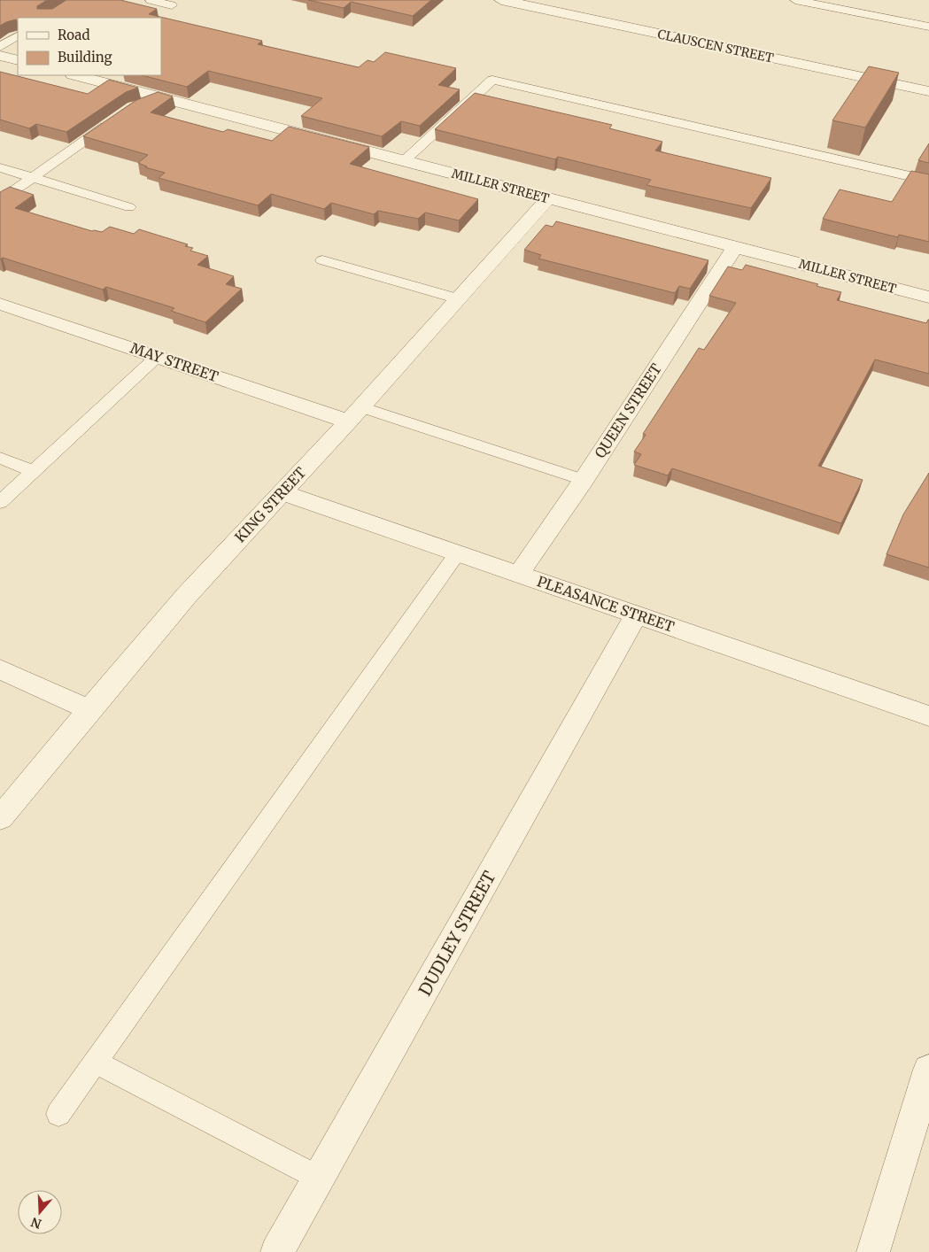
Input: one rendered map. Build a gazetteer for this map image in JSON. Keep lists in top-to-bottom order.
{
  "streets": {
    "street": [
      "CLAUSCEN STREET",
      "MILLER STREET",
      "MAY STREET",
      "QUEEN STREET",
      "KING STREET",
      "PLEASANCE STREET",
      "DUDLEY STREET"
    ]
  },
  "crossings": [
    ["MILLER STREET", "QUEEN STREET"],
    ["MILLER STREET", "KING STREET"],
    ["MAY STREET", "KING STREET"],
    ["QUEEN STREET", "PLEASANCE STREET"],
    ["KING STREET", "PLEASANCE STREET"],
    ["PLEASANCE STREET", "DUDLEY STREET"]
  ],
  "legend": ["Road", "Building"],
  "north": "bottom"
}
